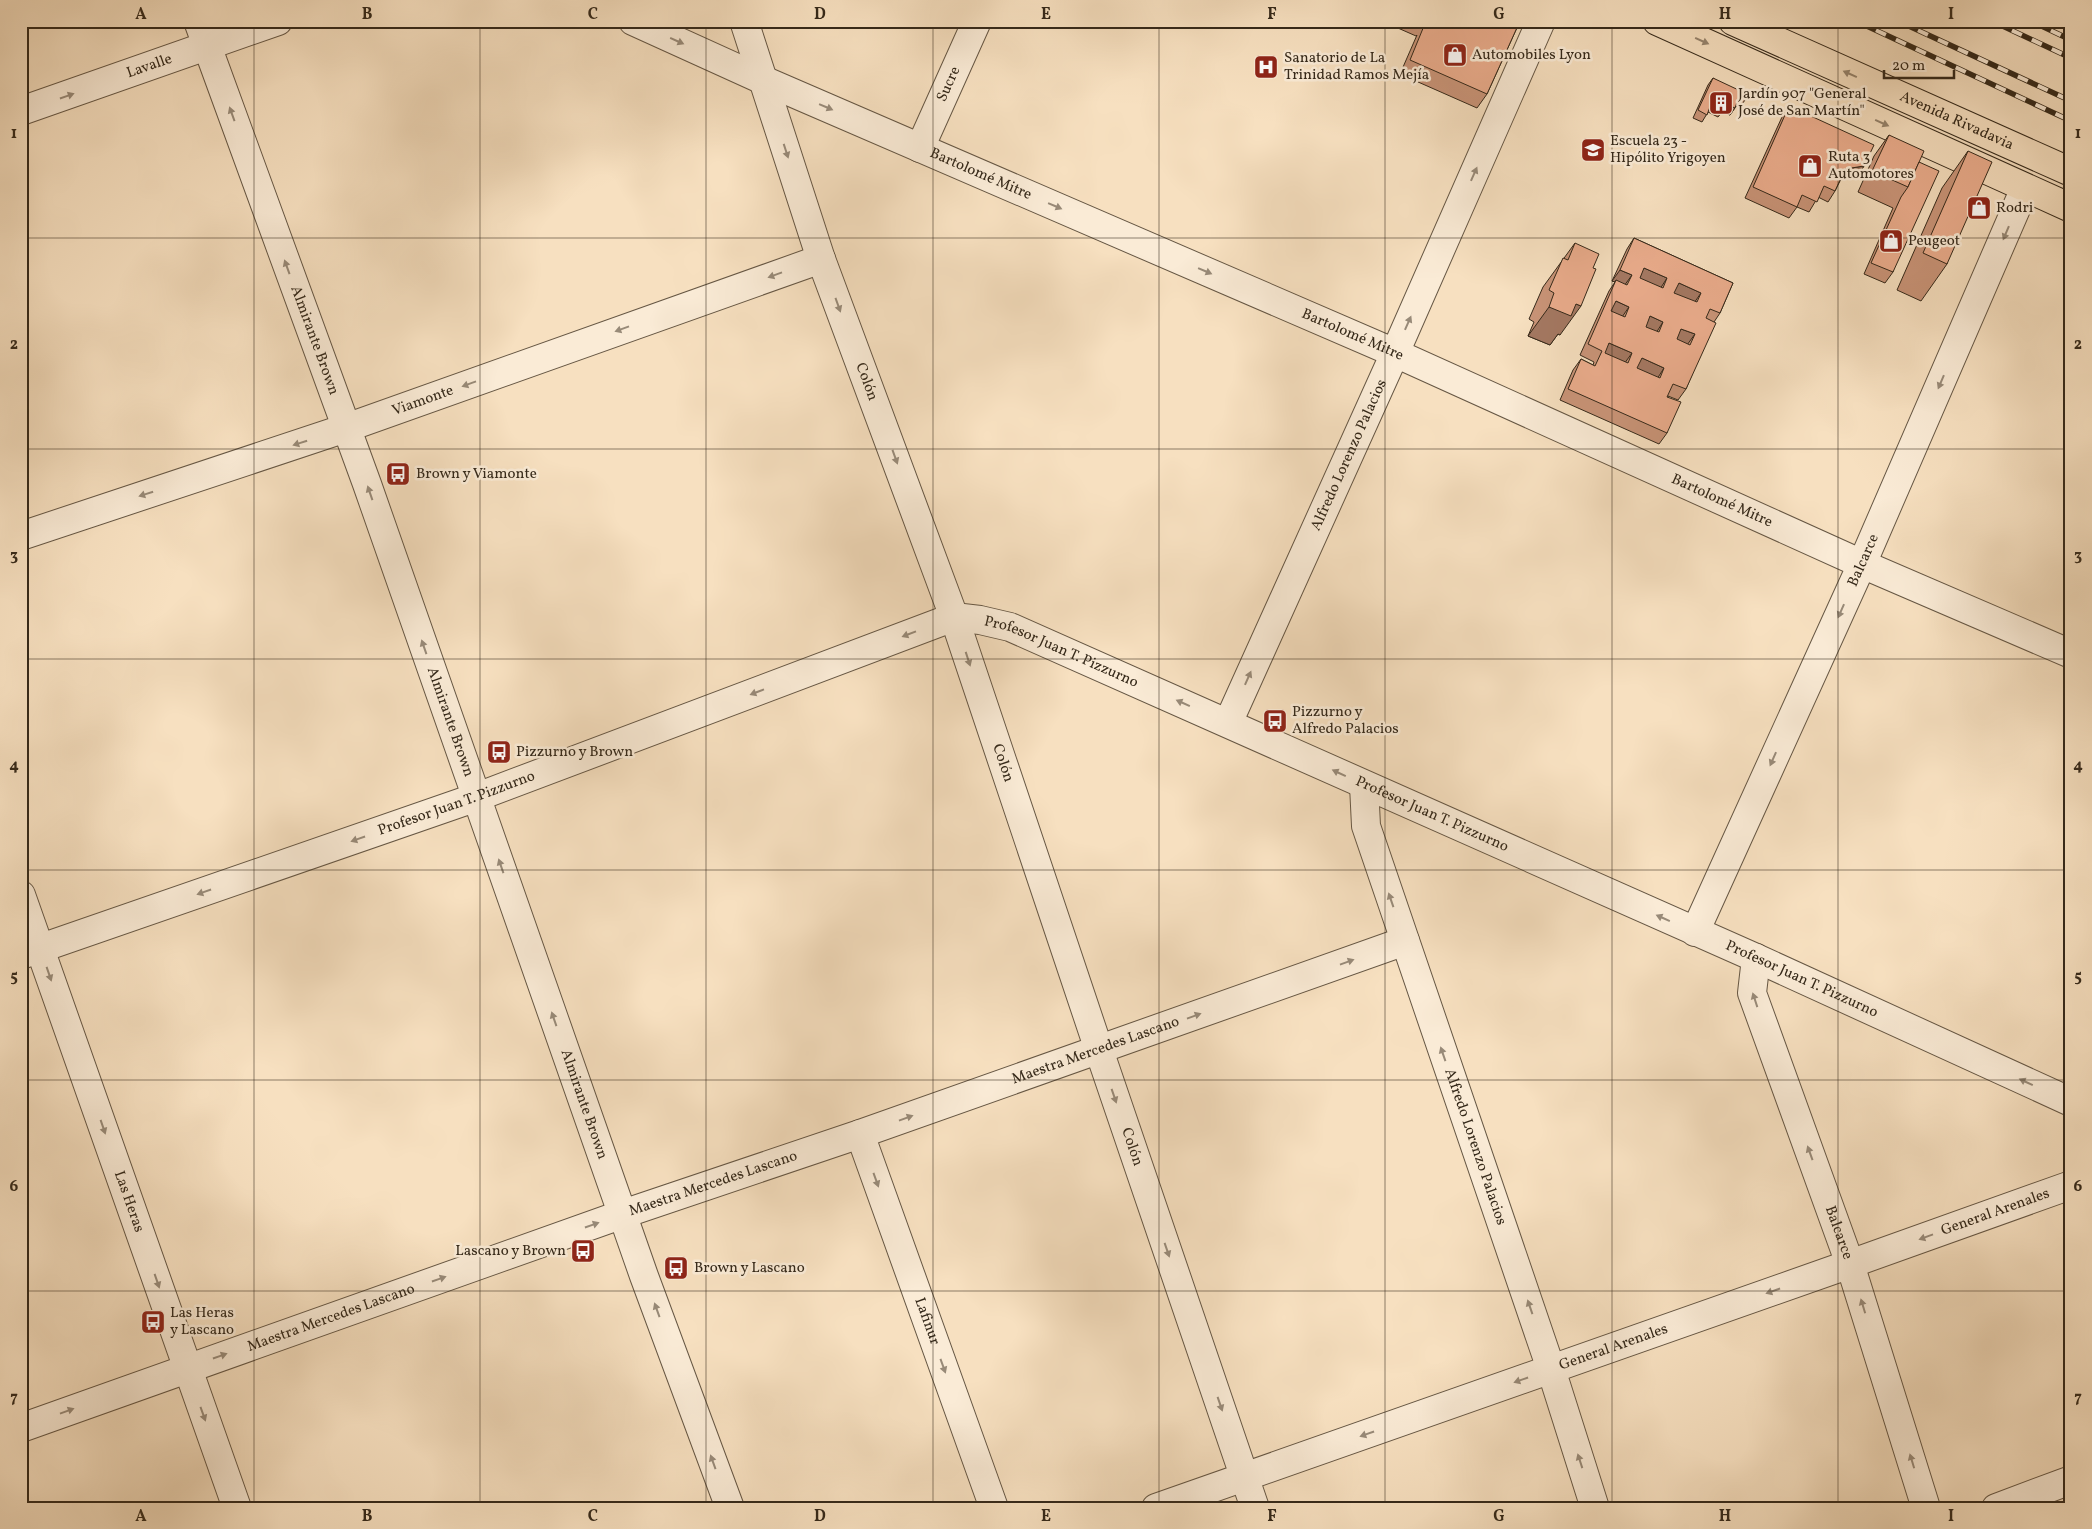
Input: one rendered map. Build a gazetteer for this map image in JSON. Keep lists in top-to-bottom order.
{
  "streets": {
    "main road": ["Avenida Rivadavia"],
    "street": [
      "Lavalle",
      "Sucre",
      "Bartolomé Mitre",
      "Almirante Brown",
      "Colón",
      "Viamonte",
      "Alfredo Lorenzo Palacios",
      "Balcarce",
      "Profesor Juan T. Pizzurno",
      "Maestra Mercedes Lascano",
      "Las Heras",
      "General Arenales",
      "Lafinur"
    ]
  },
  "crossings": [
    ["Lavalle", "Almirante Brown"],
    ["Sucre", "Bartolomé Mitre"],
    ["Bartolomé Mitre", "Colón"],
    ["Bartolomé Mitre", "Alfredo Lorenzo Palacios"],
    ["Bartolomé Mitre", "Balcarce"],
    ["Almirante Brown", "Viamonte"],
    ["Almirante Brown", "Profesor Juan T. Pizzurno"],
    ["Almirante Brown", "Maestra Mercedes Lascano"],
    ["Colón", "Viamonte"],
    ["Colón", "Profesor Juan T. Pizzurno"],
    ["Colón", "Maestra Mercedes Lascano"],
    ["Colón", "General Arenales"],
    ["Alfredo Lorenzo Palacios", "Profesor Juan T. Pizzurno"],
    ["Alfredo Lorenzo Palacios", "Maestra Mercedes Lascano"],
    ["Alfredo Lorenzo Palacios", "General Arenales"],
    ["Balcarce", "Profesor Juan T. Pizzurno"],
    ["Balcarce", "General Arenales"],
    ["Profesor Juan T. Pizzurno", "Las Heras"],
    ["Maestra Mercedes Lascano", "Las Heras"],
    ["Maestra Mercedes Lascano", "Lafinur"]
  ],
  "one_way": [
    "Lavalle",
    "Bartolomé Mitre",
    "Almirante Brown",
    "Colón",
    "Viamonte",
    "Alfredo Lorenzo Palacios",
    "Profesor Juan T. Pizzurno",
    "Maestra Mercedes Lascano",
    "Las Heras",
    "General Arenales",
    "Lafinur"
  ],
  "places": {
    "shop": [
      "Automobiles Lyon",
      "Ruta 3 Automotores",
      "Rodri",
      "Peugeot"
    ],
    "hospital": ["Sanatorio de La Trinidad Ramos Mejía"],
    "building": ["Jardín 907 \"General José de San Martín\""],
    "school or university": ["Escuela 23 - Hipólito Yrigoyen"],
    "bus stop": [
      "Brown y Viamonte",
      "Pizzurno y Alfredo Palacios",
      "Pizzurno y Brown",
      "Lascano y Brown",
      "Brown y Lascano",
      "Las Heras y Lascano"
    ]
  },
  "scale_bar": "20 m",
  "grid": {
    "columns": [
      "A",
      "B",
      "C",
      "D",
      "E",
      "F",
      "G",
      "H",
      "I"
    ],
    "rows": [
      "1",
      "2",
      "3",
      "4",
      "5",
      "6",
      "7"
    ]
  }
}
